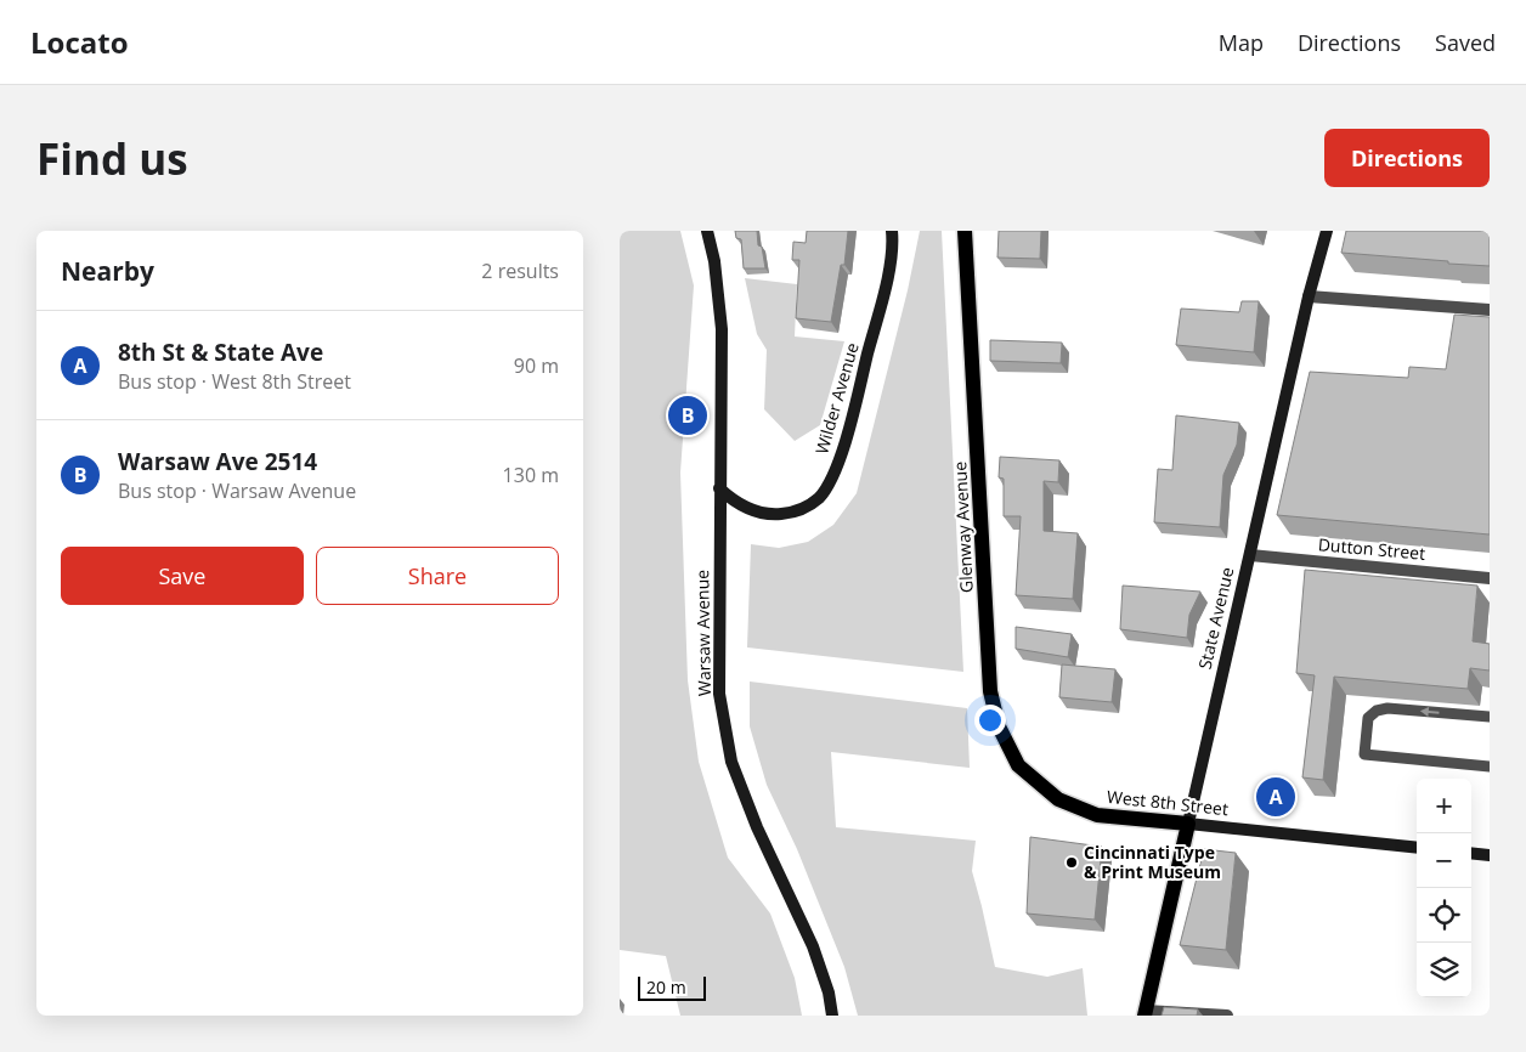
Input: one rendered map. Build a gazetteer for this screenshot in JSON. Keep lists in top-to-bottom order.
{
  "streets": {
    "main road": [
      "Wilder Avenue",
      "Glenway Avenue",
      "State Avenue",
      "Warsaw Avenue",
      "West 8th Street"
    ],
    "street": ["Dutton Street"]
  },
  "crossings": [
    ["Wilder Avenue", "Warsaw Avenue"],
    ["Glenway Avenue", "West 8th Street"],
    ["Dutton Street", "State Avenue"],
    ["State Avenue", "West 8th Street"]
  ],
  "places": ["Cincinnati Type & Print Museum"],
  "scale_bar": "20 m",
  "page": {
    "header": "Locato",
    "nav": ["Map", "Directions", "Saved"],
    "buttons": [
      "Directions",
      ["Save", "Share"]
    ],
    "title": "Find us",
    "heading": ["Nearby", "2 results"],
    "list": [
      {
        "mark": "A",
        "name": "8th St & State Ave",
        "note": "Bus stop · West 8th Street",
        "value": "90 m"
      },
      {
        "mark": "B",
        "name": "Warsaw Ave 2514",
        "note": "Bus stop · Warsaw Avenue",
        "value": "130 m"
      }
    ],
    "pins": ["B", "A"],
    "map_buttons": ["+", "−"],
    "scale": "20 m"
  }
}
